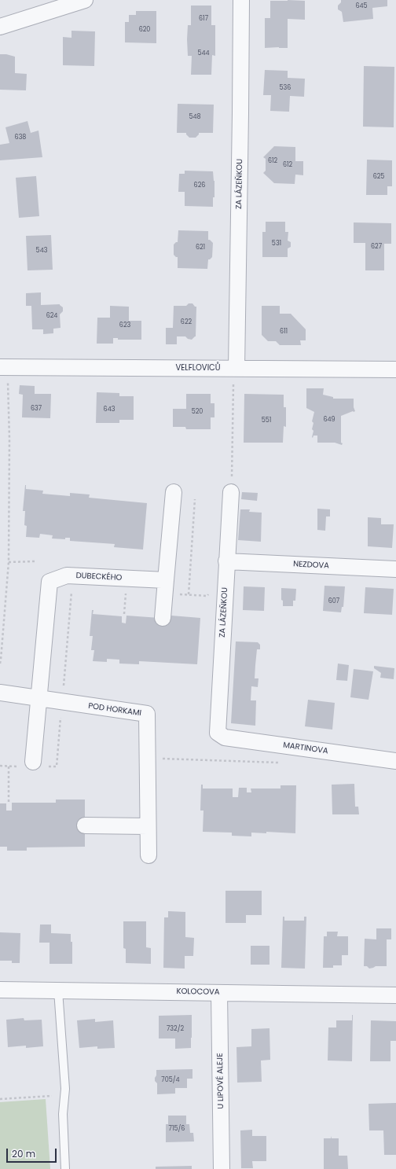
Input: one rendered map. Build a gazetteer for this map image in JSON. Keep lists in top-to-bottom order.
{
  "streets": {
    "street": [
      "ZA LÁZEŇKOU",
      "VELFLOVICŮ",
      "NEZDOVA",
      "DUBECKÉHO",
      "POD HORKAMI",
      "MARTINOVA",
      "KOLOCOVA",
      "U LIPOVÉ ALEJE"
    ]
  },
  "crossings": [
    ["ZA LÁZEŇKOU", "VELFLOVICŮ"],
    ["ZA LÁZEŇKOU", "NEZDOVA"],
    ["ZA LÁZEŇKOU", "MARTINOVA"],
    ["DUBECKÉHO", "POD HORKAMI"],
    ["KOLOCOVA", "U LIPOVÉ ALEJE"]
  ],
  "house_numbers": [
    "645",
    "617",
    "620",
    "544",
    "536",
    "548",
    "638",
    "612",
    "612",
    "625",
    "626",
    "531",
    "627",
    "621",
    "543",
    "624",
    "622",
    "623",
    "611",
    "637",
    "643",
    "520",
    "649",
    "551",
    "607",
    "732/2",
    "705/4",
    "715/6"
  ],
  "scale_bar": "20 m"
}
